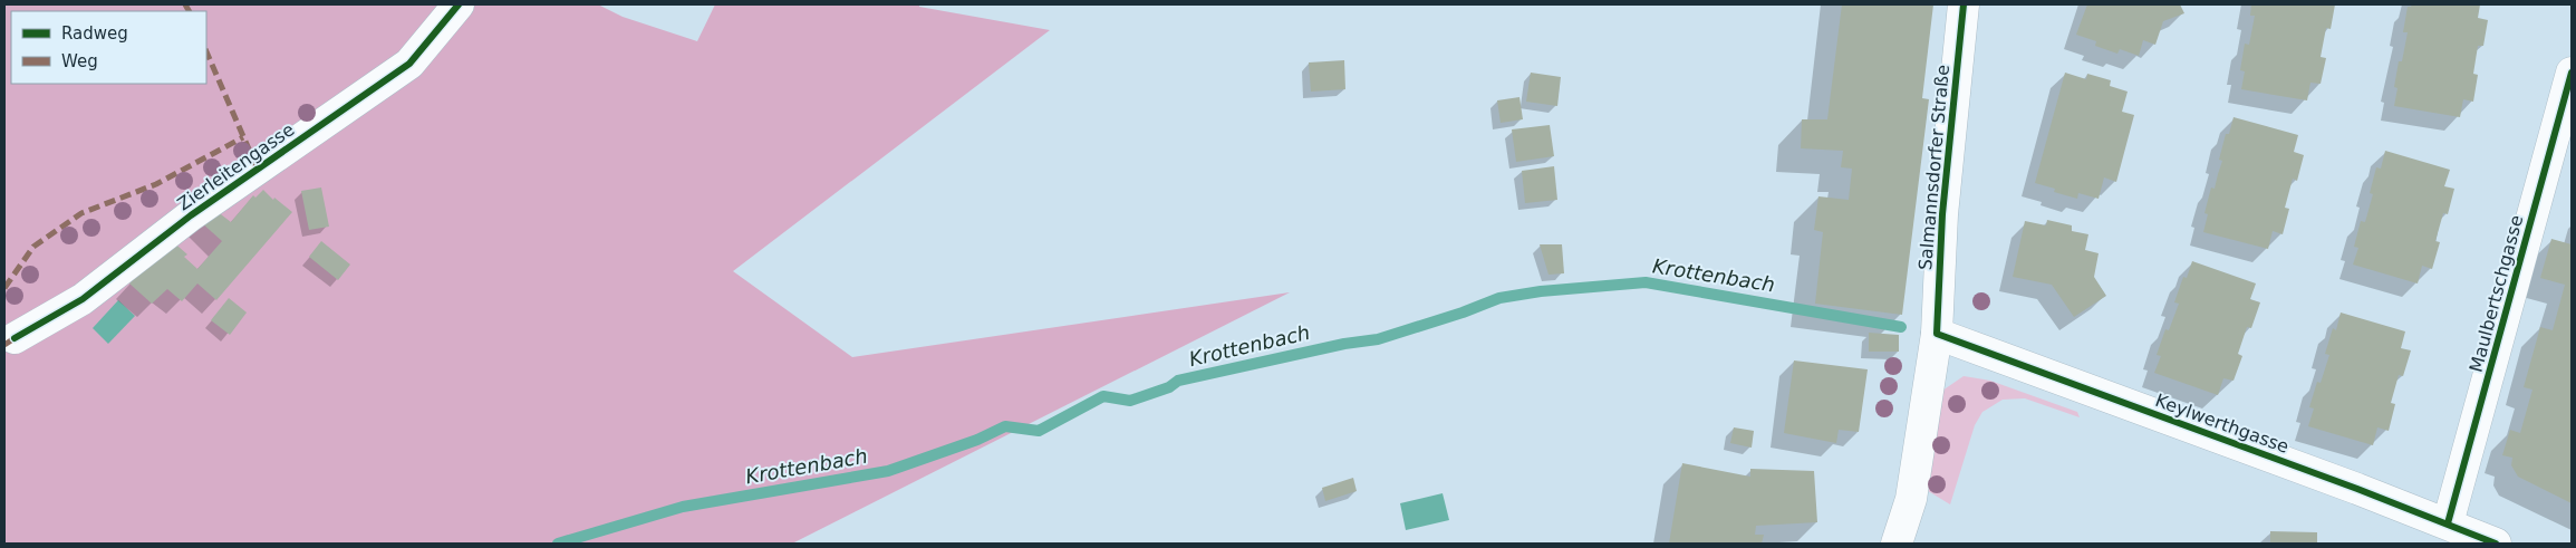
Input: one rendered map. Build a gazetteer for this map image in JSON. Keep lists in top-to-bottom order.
{
  "streets": {
    "street": [
      "Zierleitengasse",
      "Salmannsdorfer Straße",
      "Maulbertschgasse",
      "Keylwerthgasse"
    ]
  },
  "crossings": [
    ["Salmannsdorfer Straße", "Keylwerthgasse"],
    ["Maulbertschgasse", "Keylwerthgasse"]
  ],
  "water": ["Krottenbach"],
  "legend": ["Radweg", "Weg"]
}
